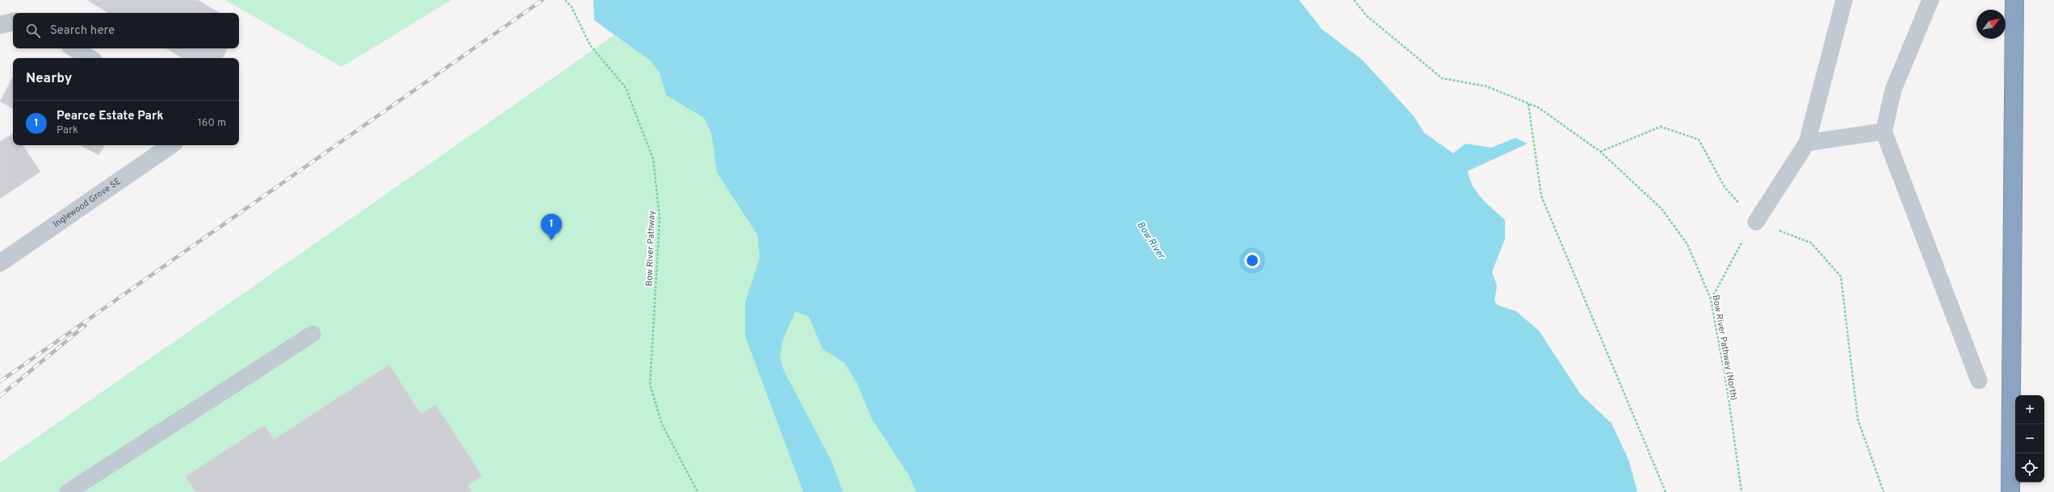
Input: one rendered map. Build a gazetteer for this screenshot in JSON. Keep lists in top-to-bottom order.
{
  "streets": {
    "street": ["Inglewood Grove SE"],
    "path": ["Bow River Pathway", "Bow River Pathway (North)"]
  },
  "water": ["Bow River"],
  "north": "top right",
  "page": {
    "search": "Search here",
    "heading": "Nearby",
    "list": [
      {
        "mark": "1",
        "name": "Pearce Estate Park",
        "note": "Park",
        "value": "160 m"
      }
    ],
    "pins": "1",
    "map_buttons": ["+", "−"]
  }
}
